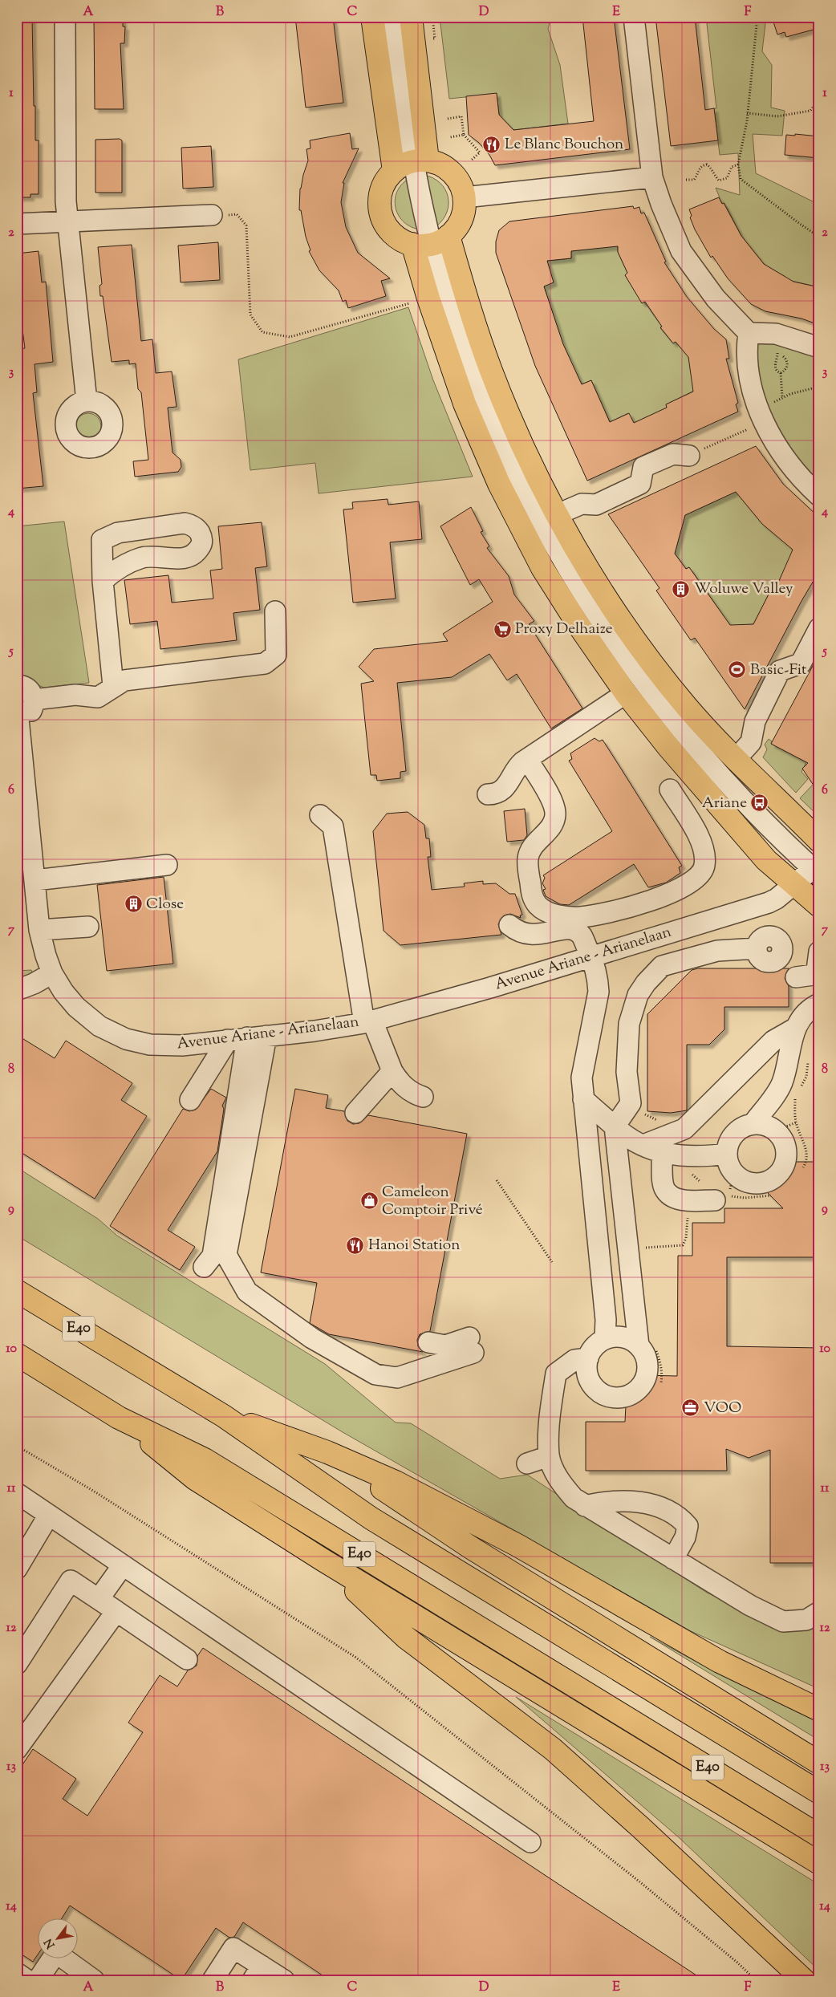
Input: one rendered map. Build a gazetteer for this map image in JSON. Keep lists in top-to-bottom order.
{
  "streets": {
    "main road": ["E40"],
    "street": ["Avenue Ariane - Arianelaan"]
  },
  "places": {
    "restaurant": ["Le Blanc Bouchon", "Hanoi Station"],
    "building": ["Woluwe Valley", "Close"],
    "supermarket": ["Proxy Delhaize"],
    "sports": ["Basic-Fit"],
    "bus stop": ["Ariane"],
    "shop": ["Cameleon Comptoir Privé"],
    "office": ["VOO"]
  },
  "north": "bottom left",
  "grid": {
    "columns": [
      "A",
      "B",
      "C",
      "D",
      "E",
      "F"
    ],
    "rows": [
      "1",
      "2",
      "3",
      "4",
      "5",
      "6",
      "7",
      "8",
      "9",
      "10",
      "11",
      "12",
      "13",
      "14"
    ]
  }
}
